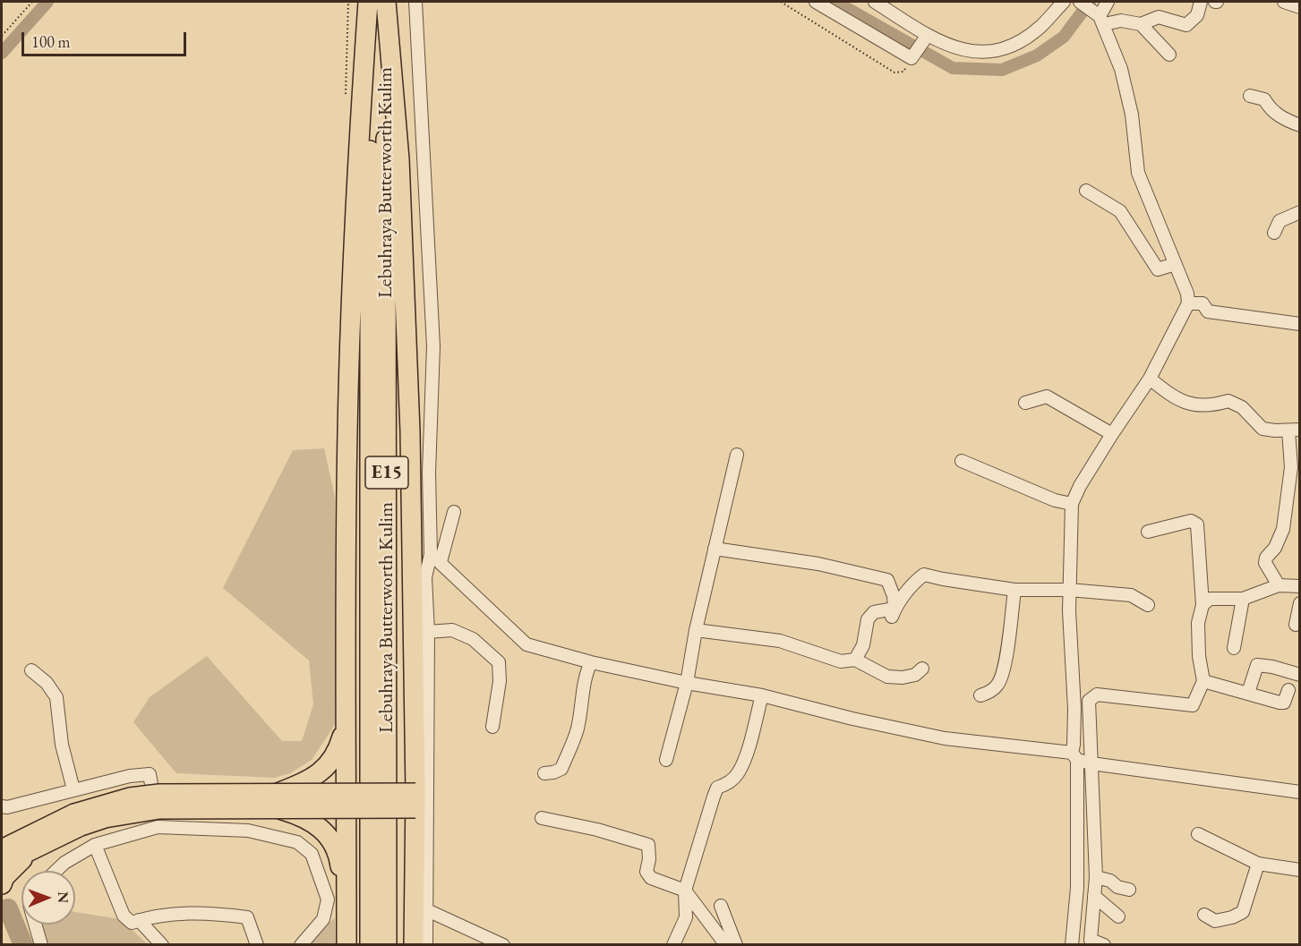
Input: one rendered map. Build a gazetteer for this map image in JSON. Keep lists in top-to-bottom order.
{
  "streets": {
    "highway": ["Lebuhraya Butterworth Kulim", "E15"]
  },
  "scale_bar": "100 m",
  "north": "right"
}
